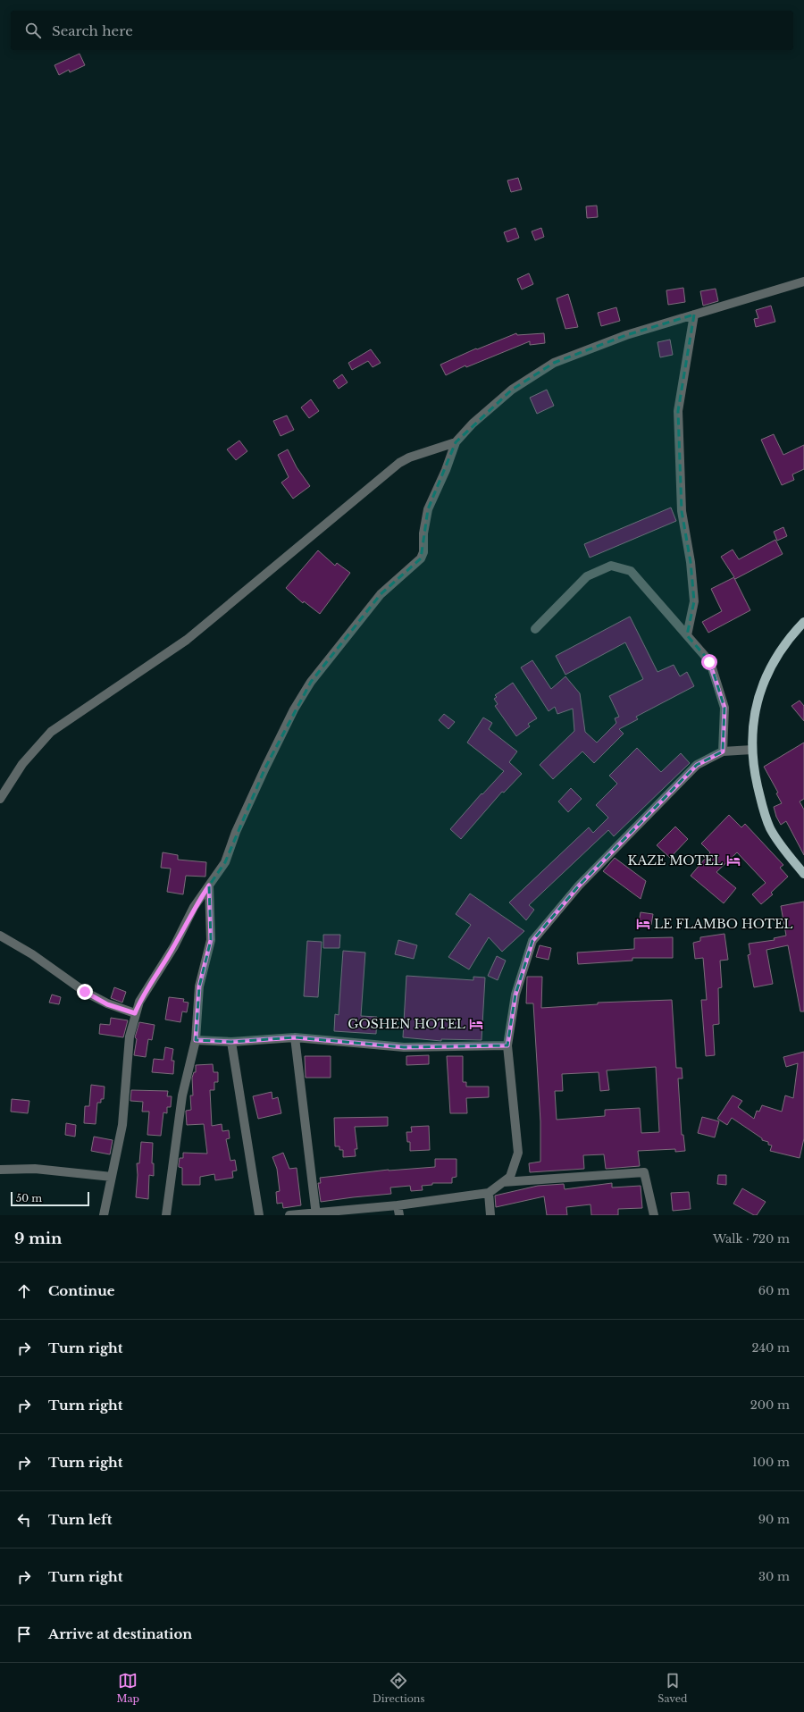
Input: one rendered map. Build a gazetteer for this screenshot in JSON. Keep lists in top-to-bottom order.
{
  "places": {
    "hotel": ["KAZE MOTEL", "LE FLAMBO HOTEL", "GOSHEN HOTEL"]
  },
  "scale_bar": "50 m",
  "page": {
    "search": "Search here",
    "scale": "50 m",
    "heading": ["9 min", "Walk · 720 m"],
    "list": [
      ["Continue", "60 m"],
      ["Turn right", "240 m"],
      ["Turn right", "200 m"],
      ["Turn right", "100 m"],
      ["Turn left", "90 m"],
      ["Turn right", "30 m"],
      "Arrive at destination"
    ],
    "nav": ["Map", "Directions", "Saved"]
  }
}
